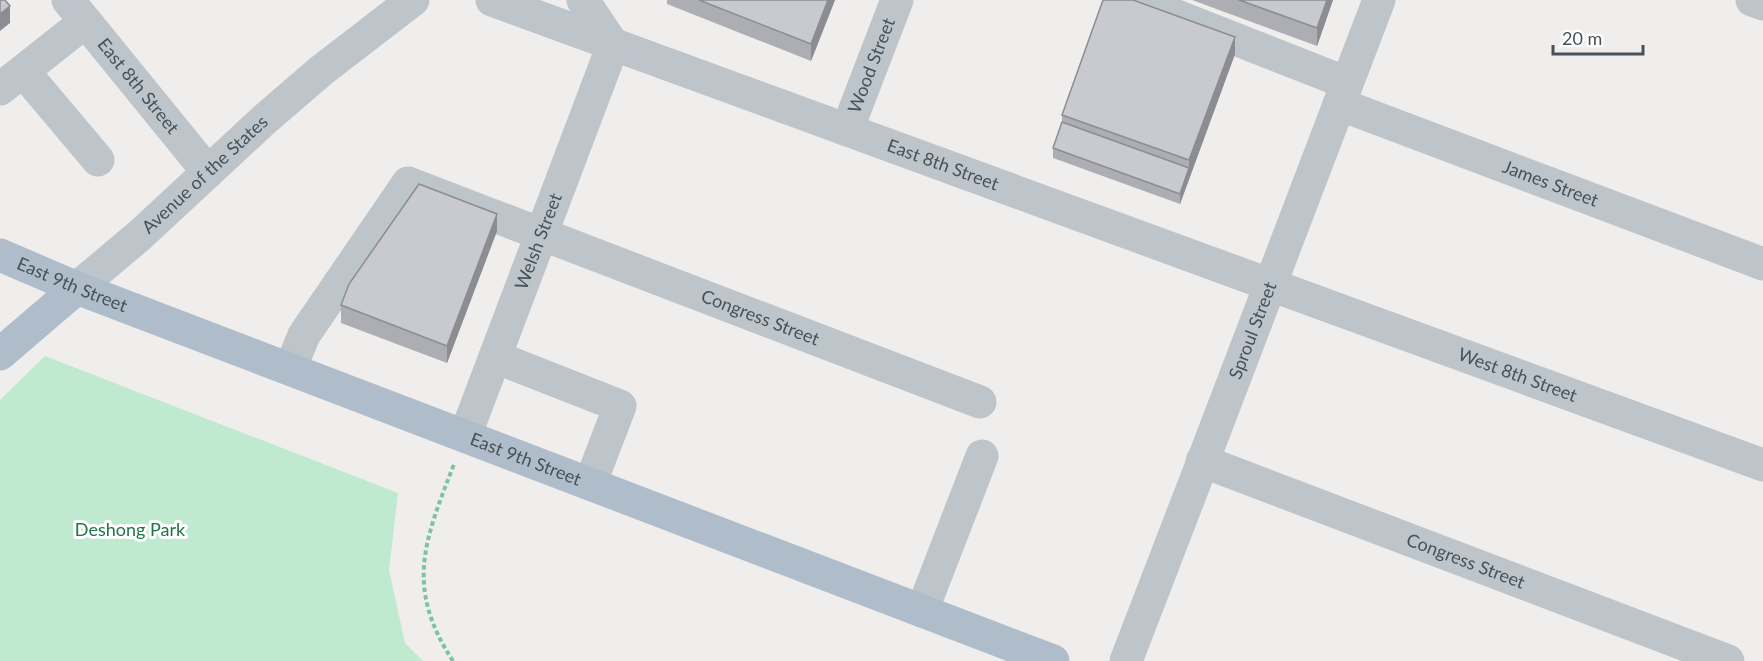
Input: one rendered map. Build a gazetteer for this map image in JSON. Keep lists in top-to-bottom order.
{
  "streets": {
    "main road": ["Avenue of the States", "East 9th Street"],
    "street": [
      "Wood Street",
      "East 8th Street",
      "James Street",
      "Welsh Street",
      "Congress Street",
      "Sproul Street",
      "West 8th Street"
    ]
  },
  "crossings": [
    ["Wood Street", "East 8th Street"],
    ["East 8th Street", "Avenue of the States"],
    ["East 8th Street", "Welsh Street"],
    ["East 8th Street", "Sproul Street"],
    ["East 8th Street", "West 8th Street"],
    ["Avenue of the States", "East 9th Street"],
    ["James Street", "Sproul Street"],
    ["Welsh Street", "East 9th Street"],
    ["Welsh Street", "Congress Street"],
    ["East 9th Street", "Congress Street"],
    ["Congress Street", "Sproul Street"],
    ["Sproul Street", "West 8th Street"]
  ],
  "parks": ["Deshong Park"],
  "scale_bar": "20 m"
}
